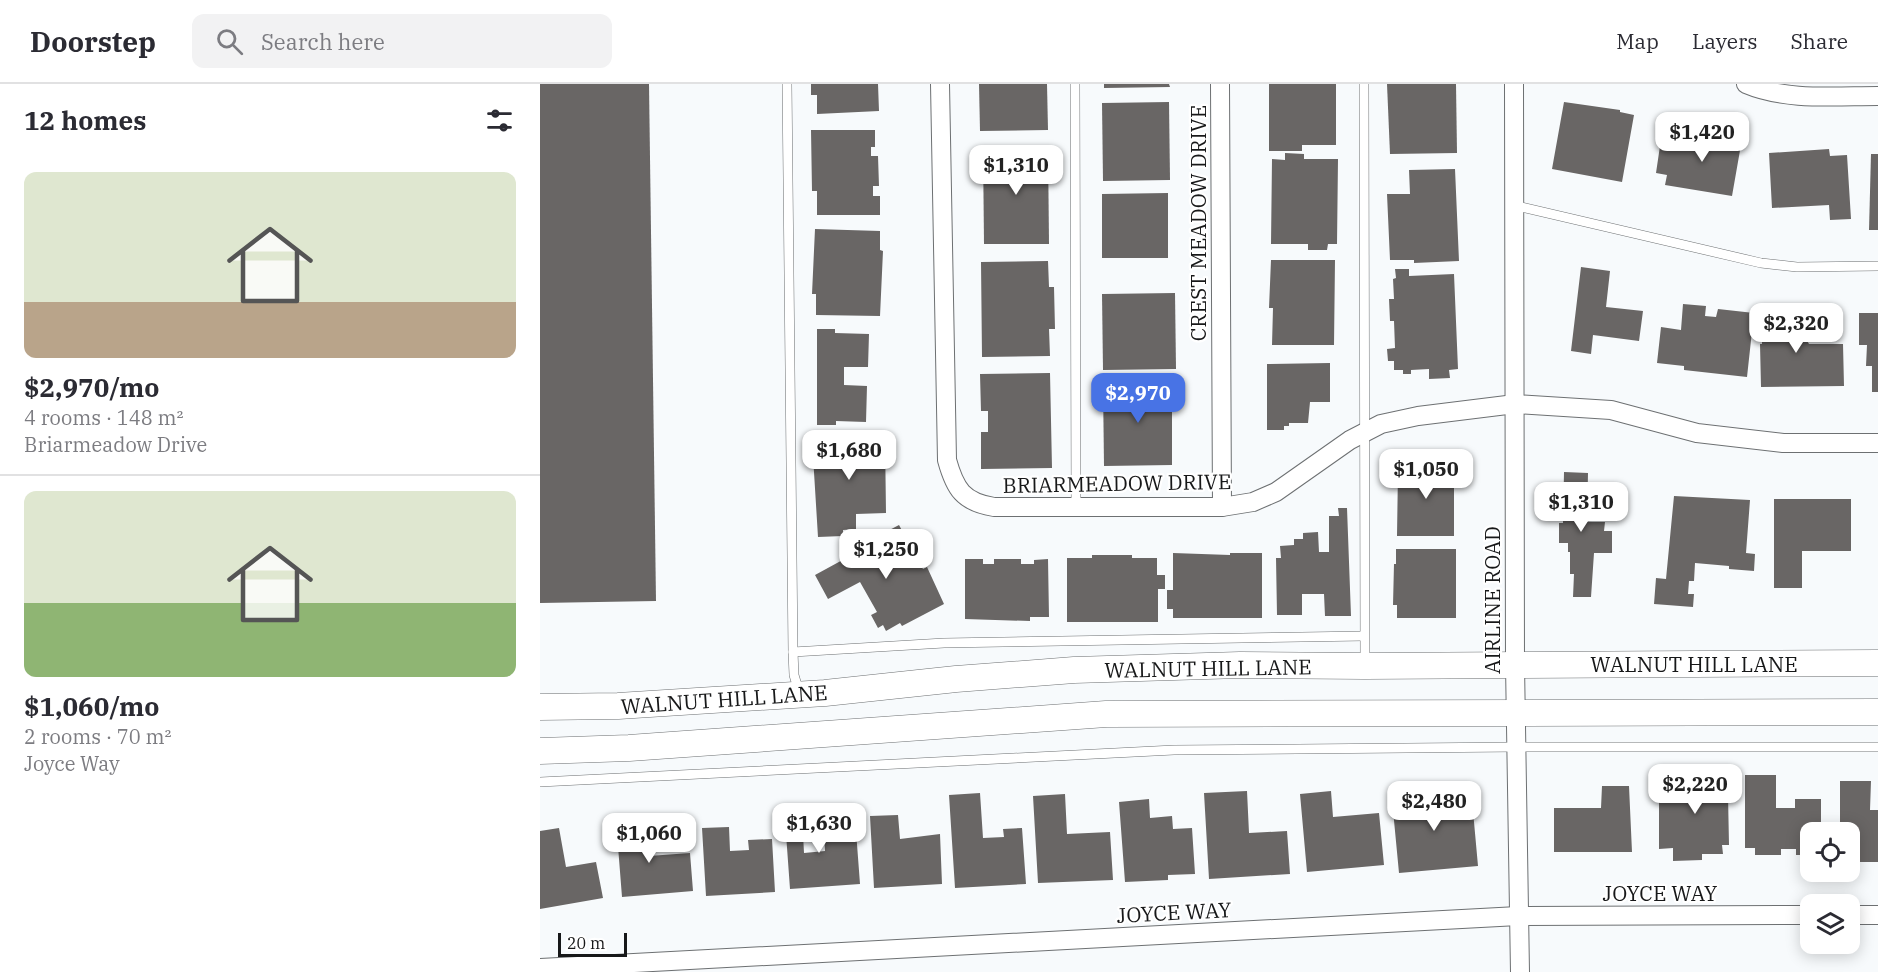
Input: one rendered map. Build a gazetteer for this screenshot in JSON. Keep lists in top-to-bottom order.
{
  "streets": {
    "main road": ["WALNUT HILL LANE"],
    "street": [
      "CREST MEADOW DRIVE",
      "BRIARMEADOW DRIVE",
      "AIRLINE ROAD",
      "JOYCE WAY"
    ]
  },
  "crossings": [
    ["CREST MEADOW DRIVE", "BRIARMEADOW DRIVE"],
    ["BRIARMEADOW DRIVE", "AIRLINE ROAD"],
    ["AIRLINE ROAD", "WALNUT HILL LANE"],
    ["AIRLINE ROAD", "JOYCE WAY"]
  ],
  "scale_bar": "20 m",
  "page": {
    "header": "Doorstep",
    "search": "Search here",
    "nav": ["Map", "Layers", "Share"],
    "heading": "12 homes",
    "price": [
      "$1,420",
      "$1,310",
      "$2,320",
      "$2,970",
      "$1,680",
      "$1,050",
      "$1,310",
      "$1,250",
      "$2,220",
      "$2,480",
      "$1,630",
      "$1,060"
    ],
    "list": [
      {
        "name": "$2,970/mo",
        "note": "4 rooms · 148 m² · Briarmeadow Drive"
      },
      {
        "name": "$1,060/mo",
        "note": "2 rooms · 70 m² · Joyce Way"
      }
    ],
    "scale": "20 m"
  }
}
